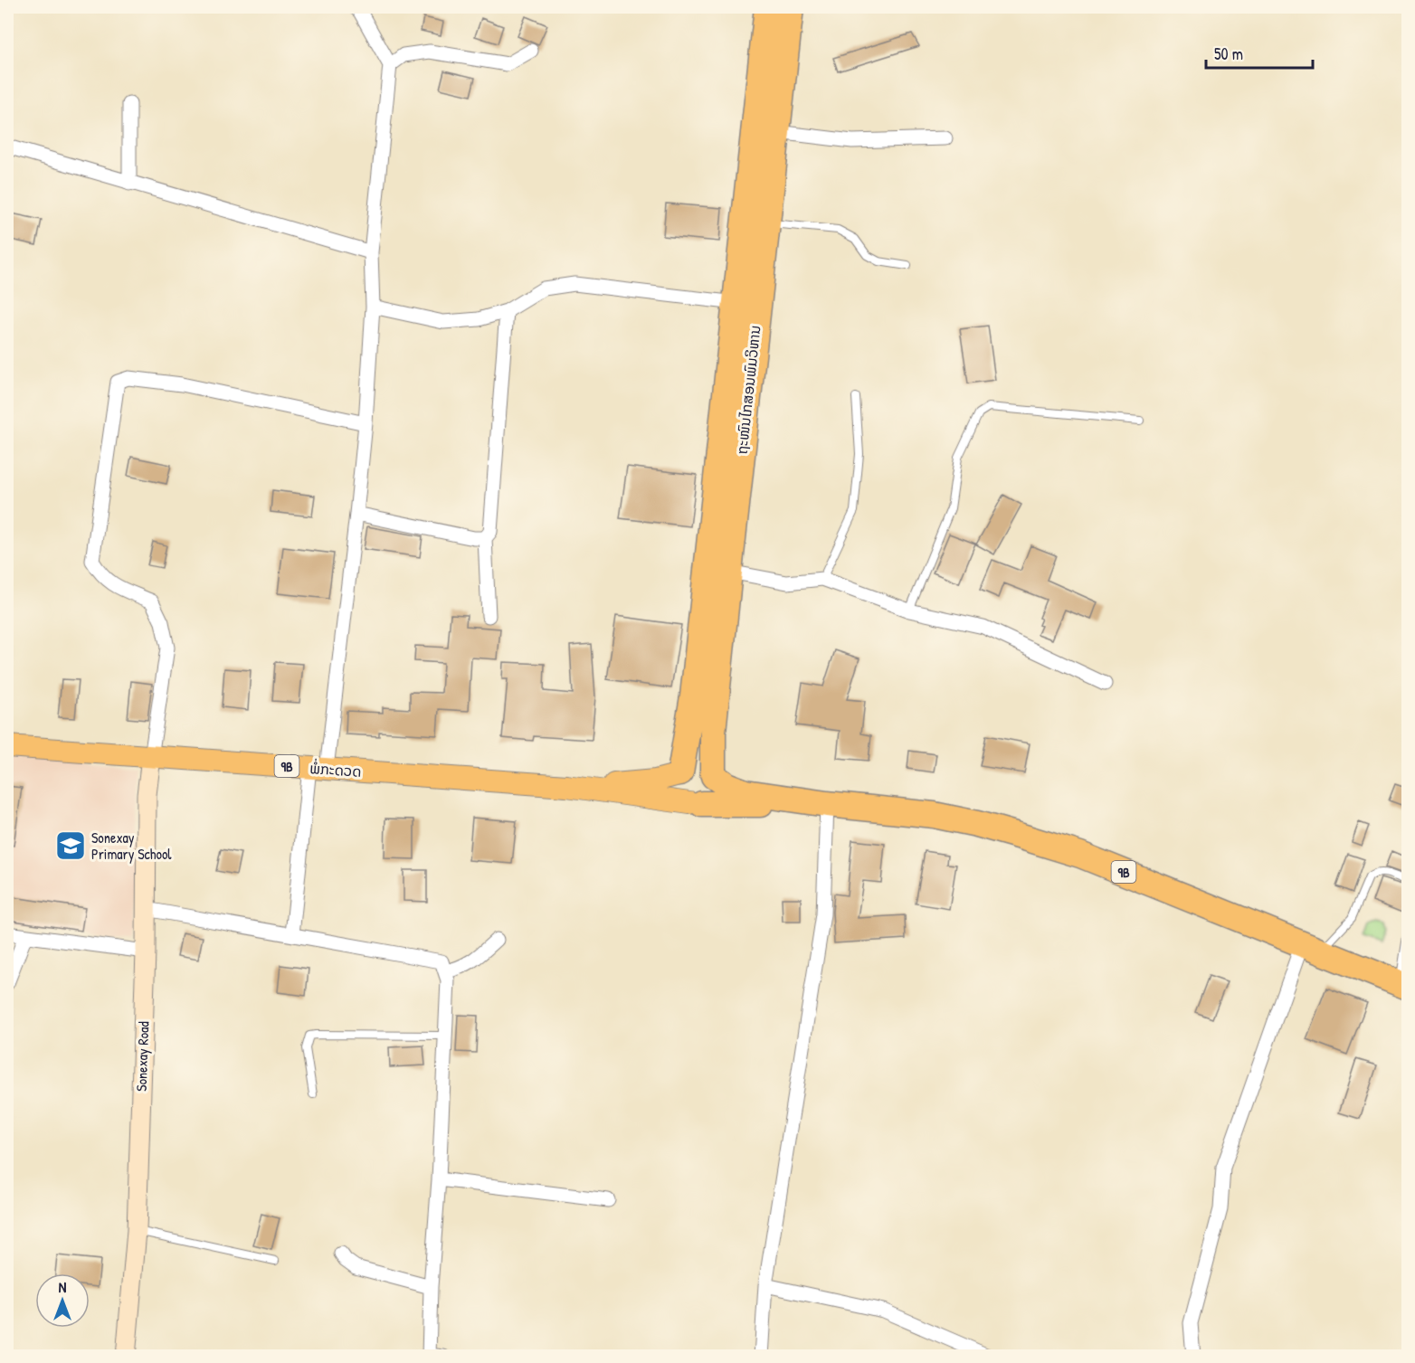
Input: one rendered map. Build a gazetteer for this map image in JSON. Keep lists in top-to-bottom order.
{
  "streets": {
    "highway": ["ຖະໜົນໄກສອນພົມວິຫານ", "9B"],
    "main road": ["ພໍ່ກະດວດ"],
    "street": ["Sonexay Road"]
  },
  "crossings": [
    ["ຖະໜົນໄກສອນພົມວິຫານ", "9B"],
    ["9B", "ພໍ່ກະດວດ"],
    ["ພໍ່ກະດວດ", "Sonexay Road"]
  ],
  "places": {
    "school or university": ["Sonexay Primary School"]
  },
  "scale_bar": "50 m",
  "north": "top"
}
